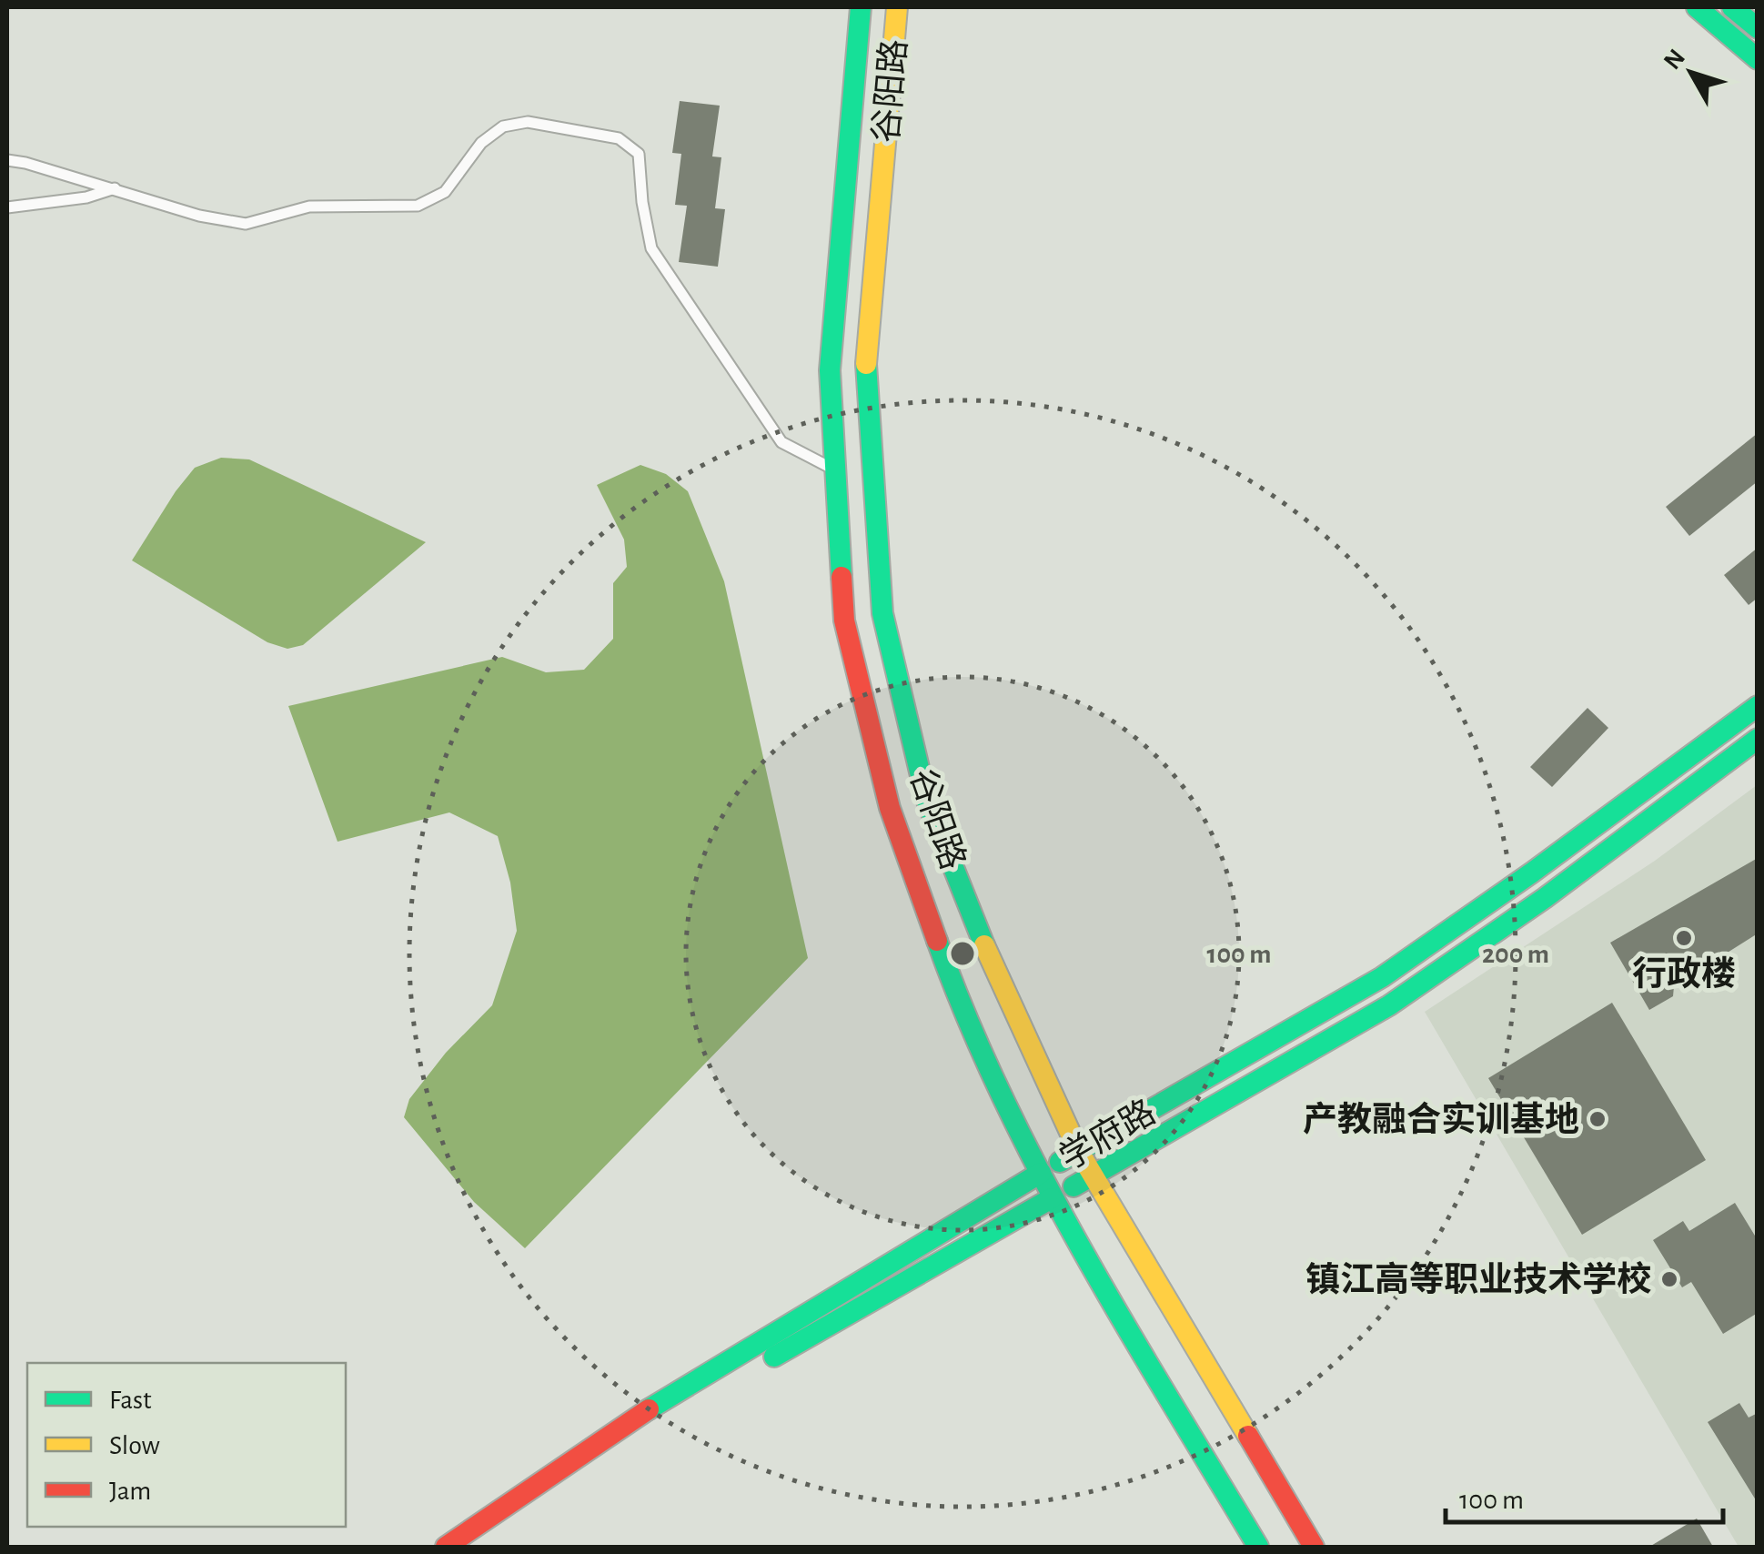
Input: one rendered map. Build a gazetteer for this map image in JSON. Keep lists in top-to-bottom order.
{
  "streets": {
    "main road": ["谷阳路", "学府路"]
  },
  "crossings": [
    ["谷阳路", "学府路"]
  ],
  "places": ["行政楼", "产教融合实训基地", "镇江高等职业技术学校"],
  "legend": ["Fast", "Slow", "Jam"],
  "scale_bar": "100 m",
  "north": "top left",
  "rings": ["100 m", "200 m"]
}
